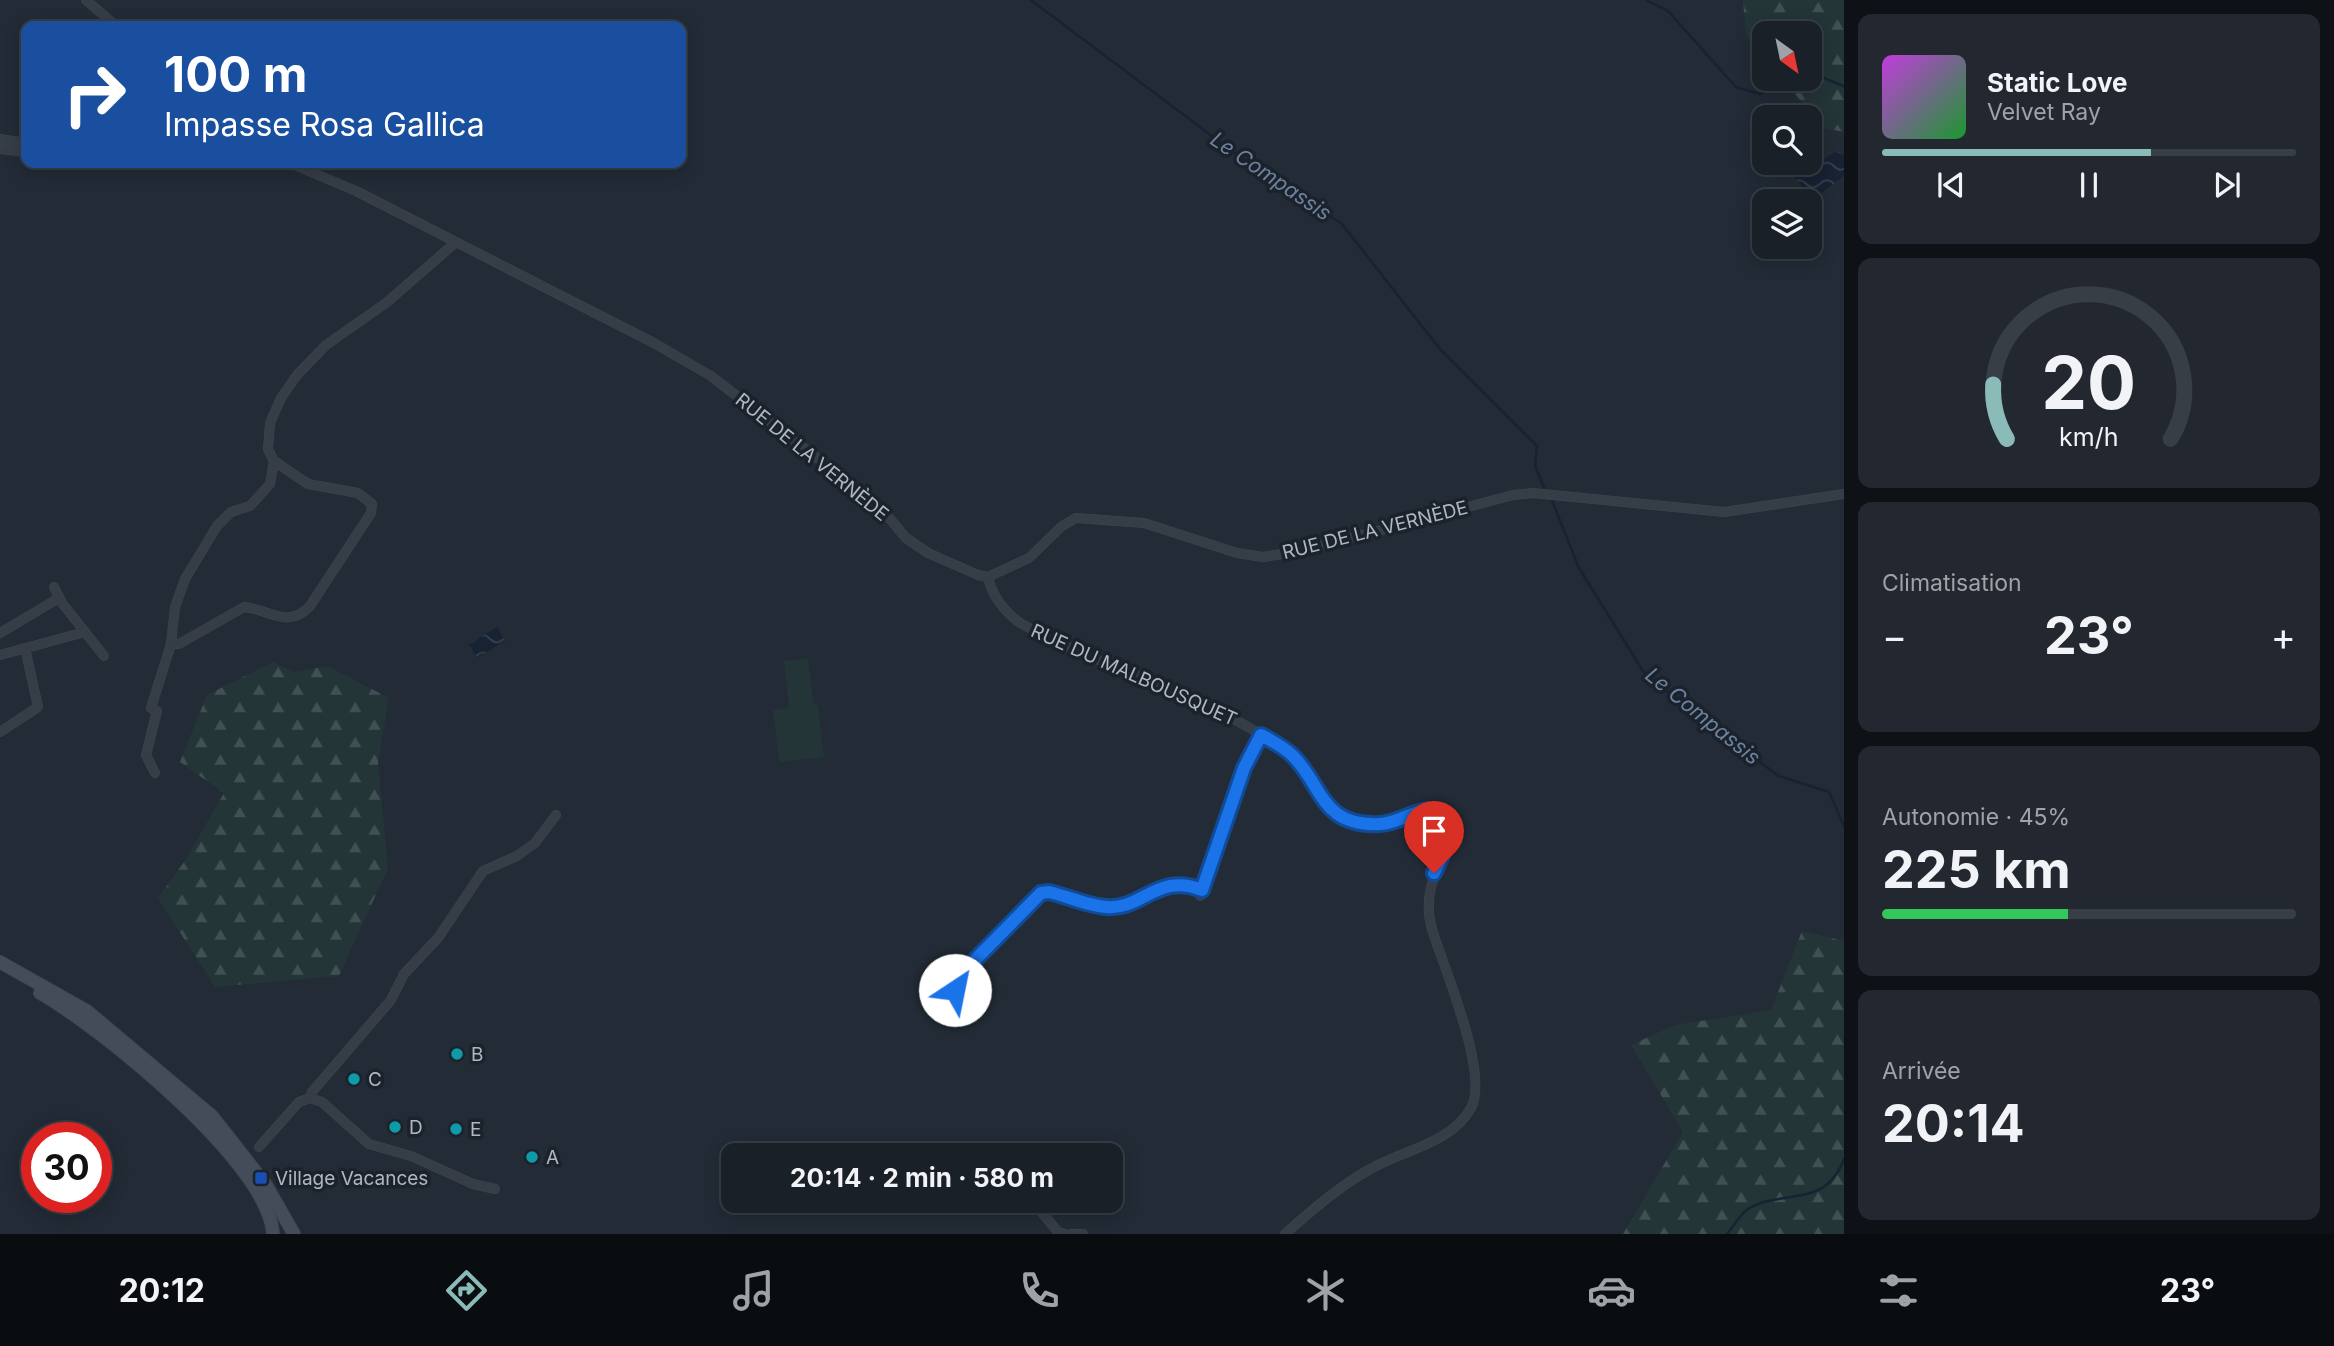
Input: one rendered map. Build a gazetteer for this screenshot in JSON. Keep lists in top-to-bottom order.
{
  "streets": {
    "street": ["RUE DE LA VERNÈDE", "RUE DU MALBOUSQUET"]
  },
  "crossings": [
    ["RUE DE LA VERNÈDE", "RUE DU MALBOUSQUET"]
  ],
  "water": ["Le Compassis"],
  "places": {
    "other": [
      "B",
      "C",
      "D",
      "E",
      "A"
    ],
    "transit": ["Village Vacances"]
  },
  "north": "bottom right",
  "page": {
    "turn": ["100 m", "Impasse Rosa Gallica"],
    "song": ["Static Love", "Velvet Ray"],
    "tile": [
      "Climatisation",
      ["Autonomie · 45%", "225 km"],
      ["Arrivée", "20:14"]
    ],
    "heat": ["−", "23°", "+"],
    "limit": "30",
    "trip": "20:14 · 2 min · 580 m",
    "tabs": ["20:12", "23°"],
    "gauge": ["20", "km/h"]
  }
}
